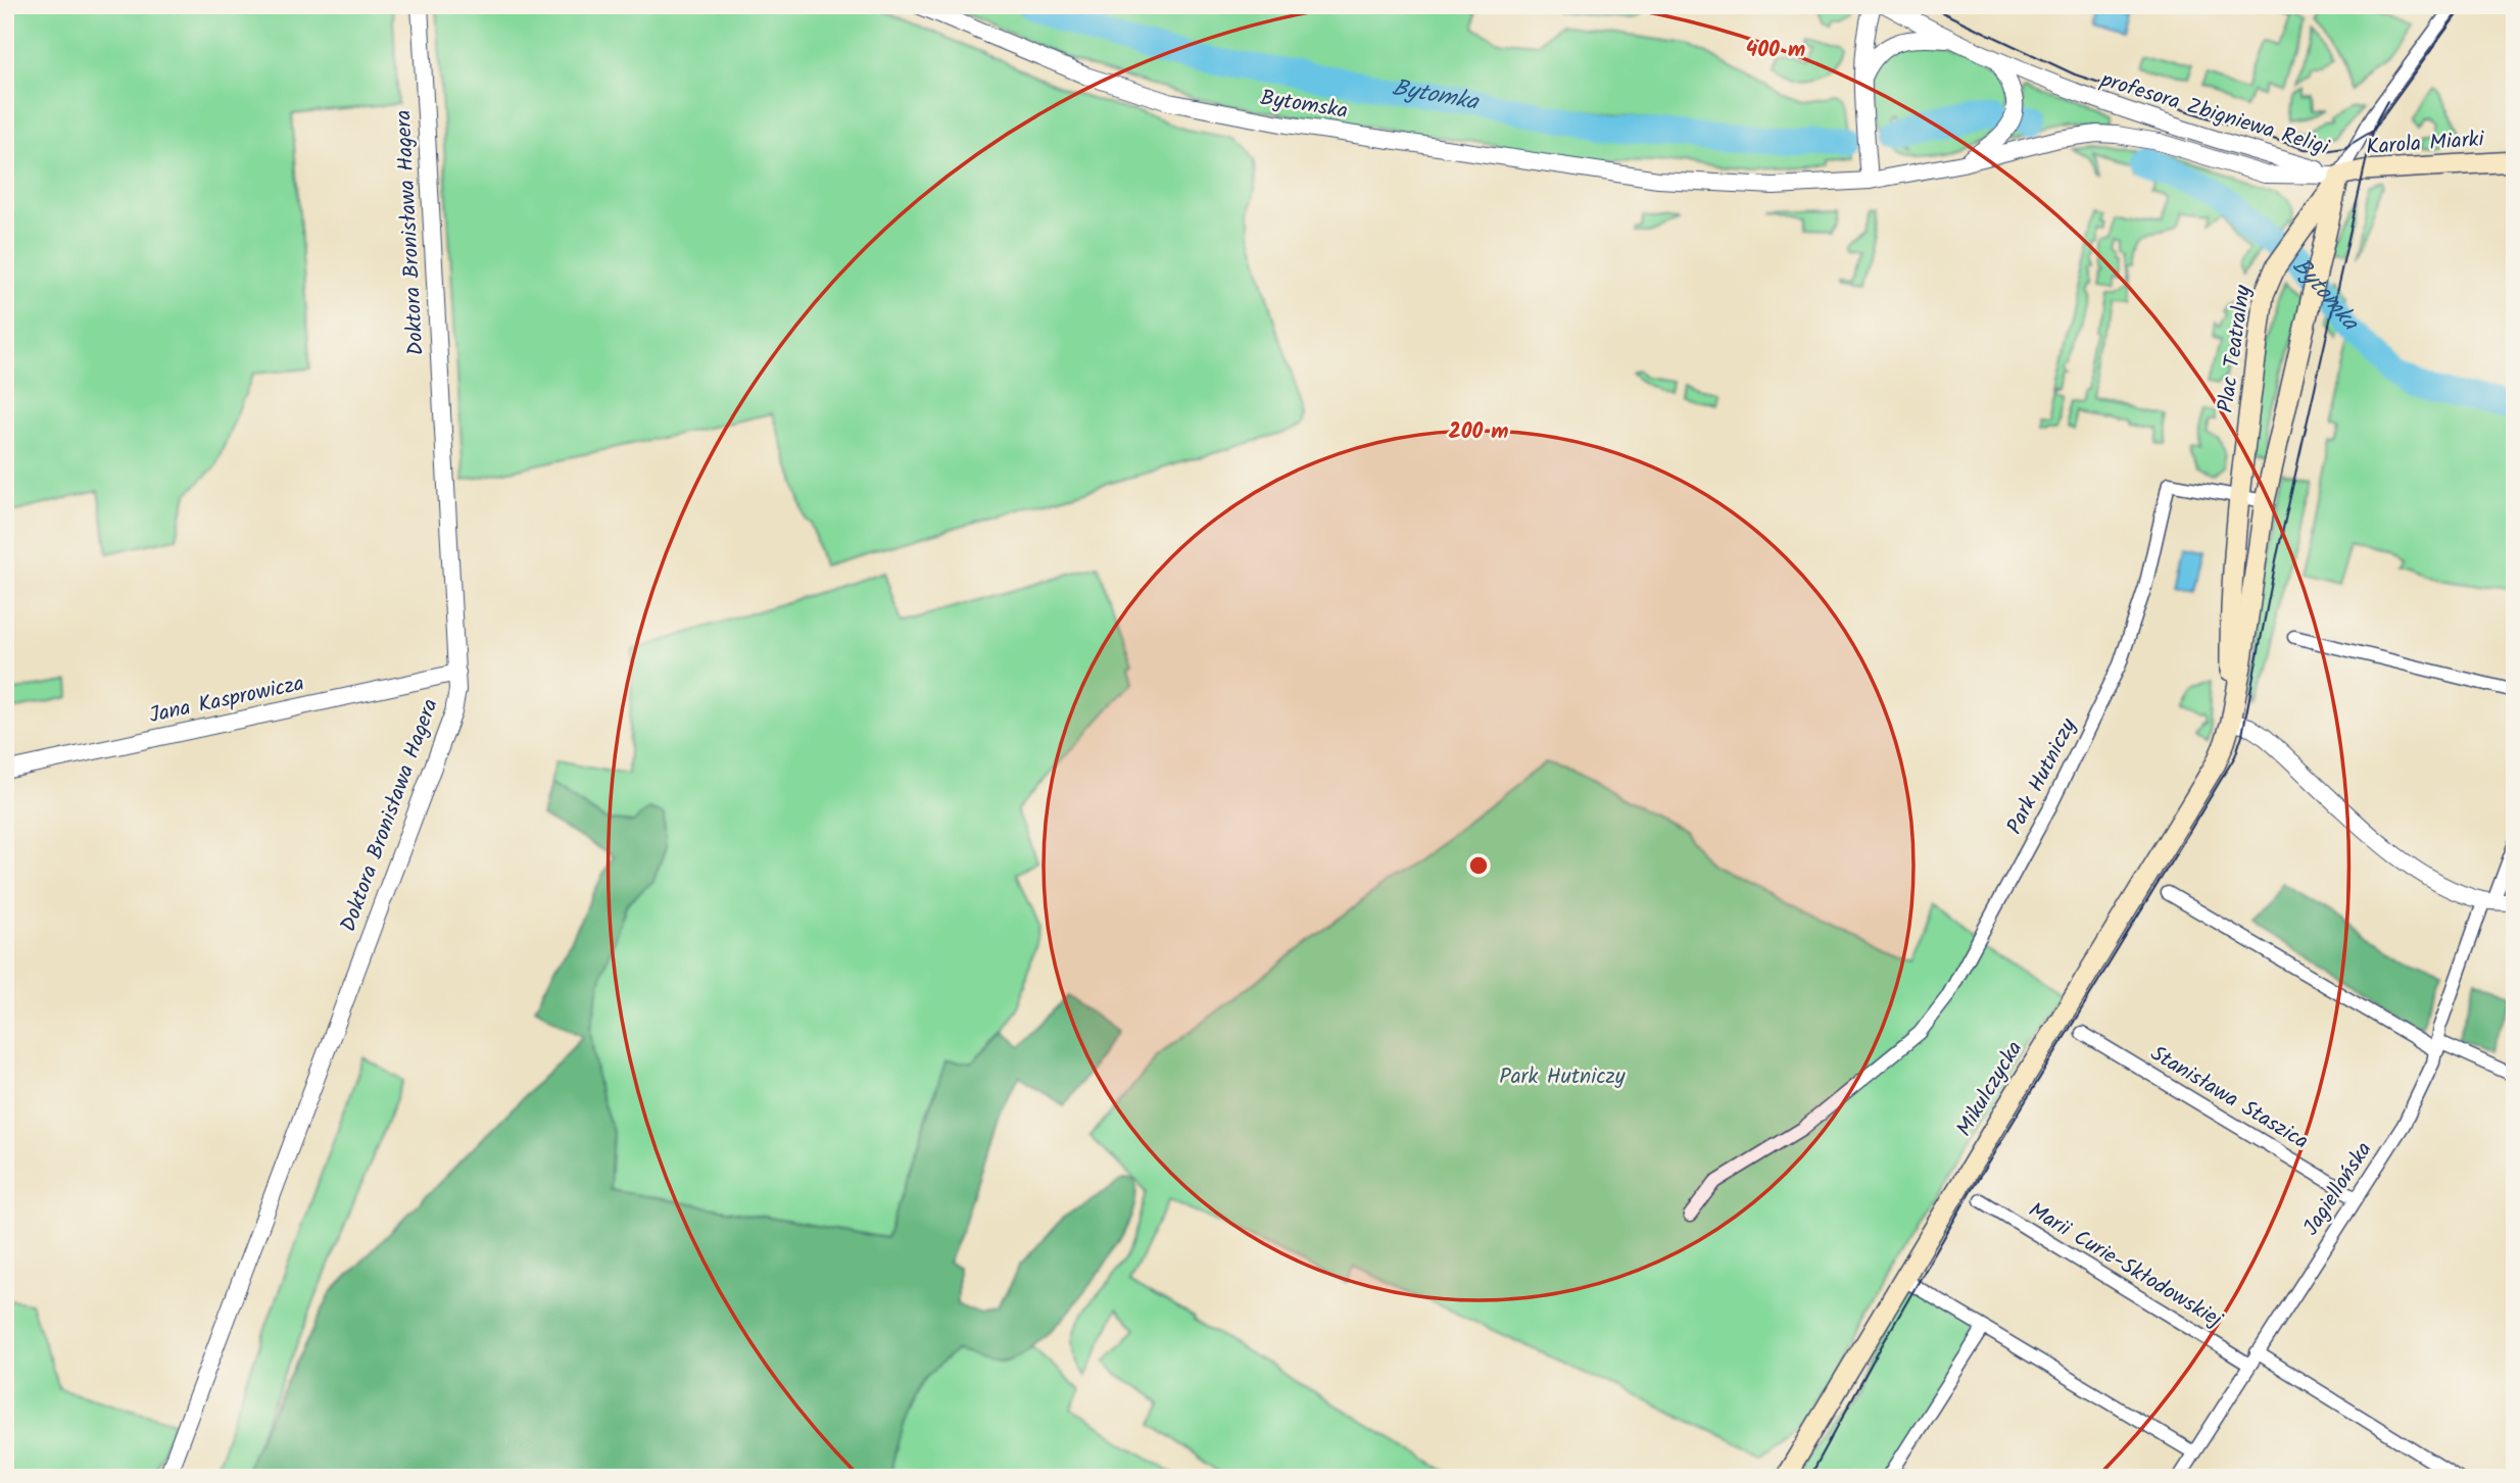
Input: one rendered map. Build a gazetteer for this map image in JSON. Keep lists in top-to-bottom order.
{
  "streets": {
    "main road": ["Karola Miarki", "Plac Teatralny", "Mikulczycka"],
    "street": [
      "Bytomska",
      "profesora Zbigniewa Religi",
      "Doktora Bronisława Hagera",
      "Jana Kasprowicza",
      "Park Hutniczy",
      "Stanisława Staszica",
      "Jagiellońska",
      "Marii Curie-Skłodowskiej"
    ]
  },
  "crossings": [
    ["Bytomska", "profesora Zbigniewa Religi"],
    ["profesora Zbigniewa Religi", "Karola Miarki"],
    ["profesora Zbigniewa Religi", "Plac Teatralny"],
    ["Karola Miarki", "Plac Teatralny"],
    ["Doktora Bronisława Hagera", "Jana Kasprowicza"],
    ["Plac Teatralny", "Park Hutniczy"],
    ["Plac Teatralny", "Mikulczycka"],
    ["Stanisława Staszica", "Jagiellońska"],
    ["Jagiellońska", "Marii Curie-Skłodowskiej"]
  ],
  "water": ["Bytomka"],
  "parks": ["Park Hutniczy"],
  "rings": ["400 m", "200 m"]
}
